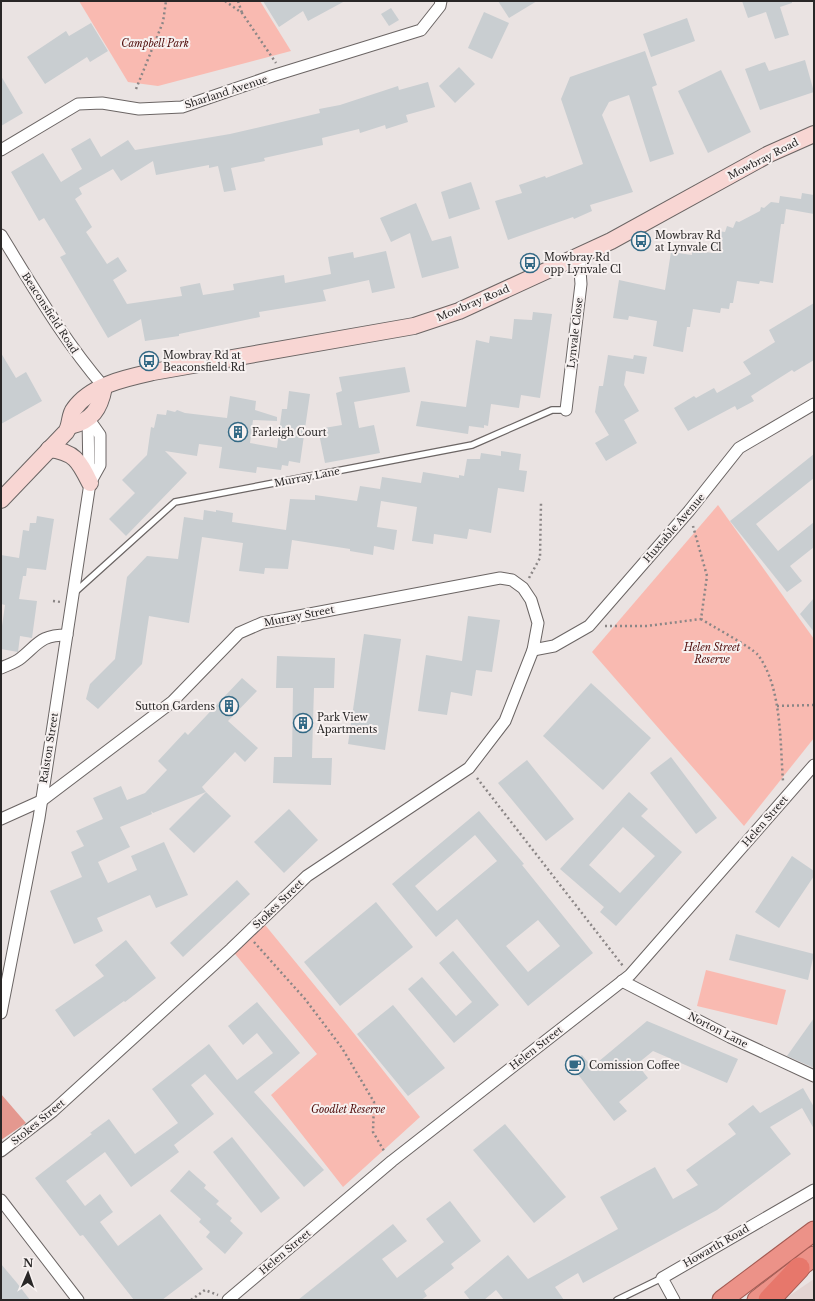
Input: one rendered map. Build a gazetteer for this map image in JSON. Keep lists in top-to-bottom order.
{
  "streets": {
    "main road": ["Mowbray Road"],
    "street": [
      "Sharland Avenue",
      "Beaconsfield Road",
      "Lynvale Close",
      "Huxtable Avenue",
      "Murray Street",
      "Ralston Street",
      "Helen Street",
      "Stokes Street",
      "Norton Lane",
      "Howarth Road"
    ],
    "lane": ["Murray Lane"]
  },
  "crossings": [
    ["Mowbray Road", "Beaconsfield Road"],
    ["Mowbray Road", "Lynvale Close"],
    ["Mowbray Road", "Ralston Street"],
    ["Lynvale Close", "Murray Lane"],
    ["Murray Lane", "Ralston Street"],
    ["Huxtable Avenue", "Stokes Street"],
    ["Murray Street", "Ralston Street"],
    ["Helen Street", "Norton Lane"]
  ],
  "parks": ["Campbell Park", "Helen Street Reserve", "Goodlet Reserve"],
  "places": {
    "bus stop": ["Mowbray Rd at Lynvale Cl", "Mowbray Rd opp Lynvale Cl", "Mowbray Rd at Beaconsfield Rd"],
    "building": ["Farleigh Court", "Sutton Gardens", "Park View Apartments"],
    "cafe": ["Comission Coffee"]
  },
  "north": "top"
}
